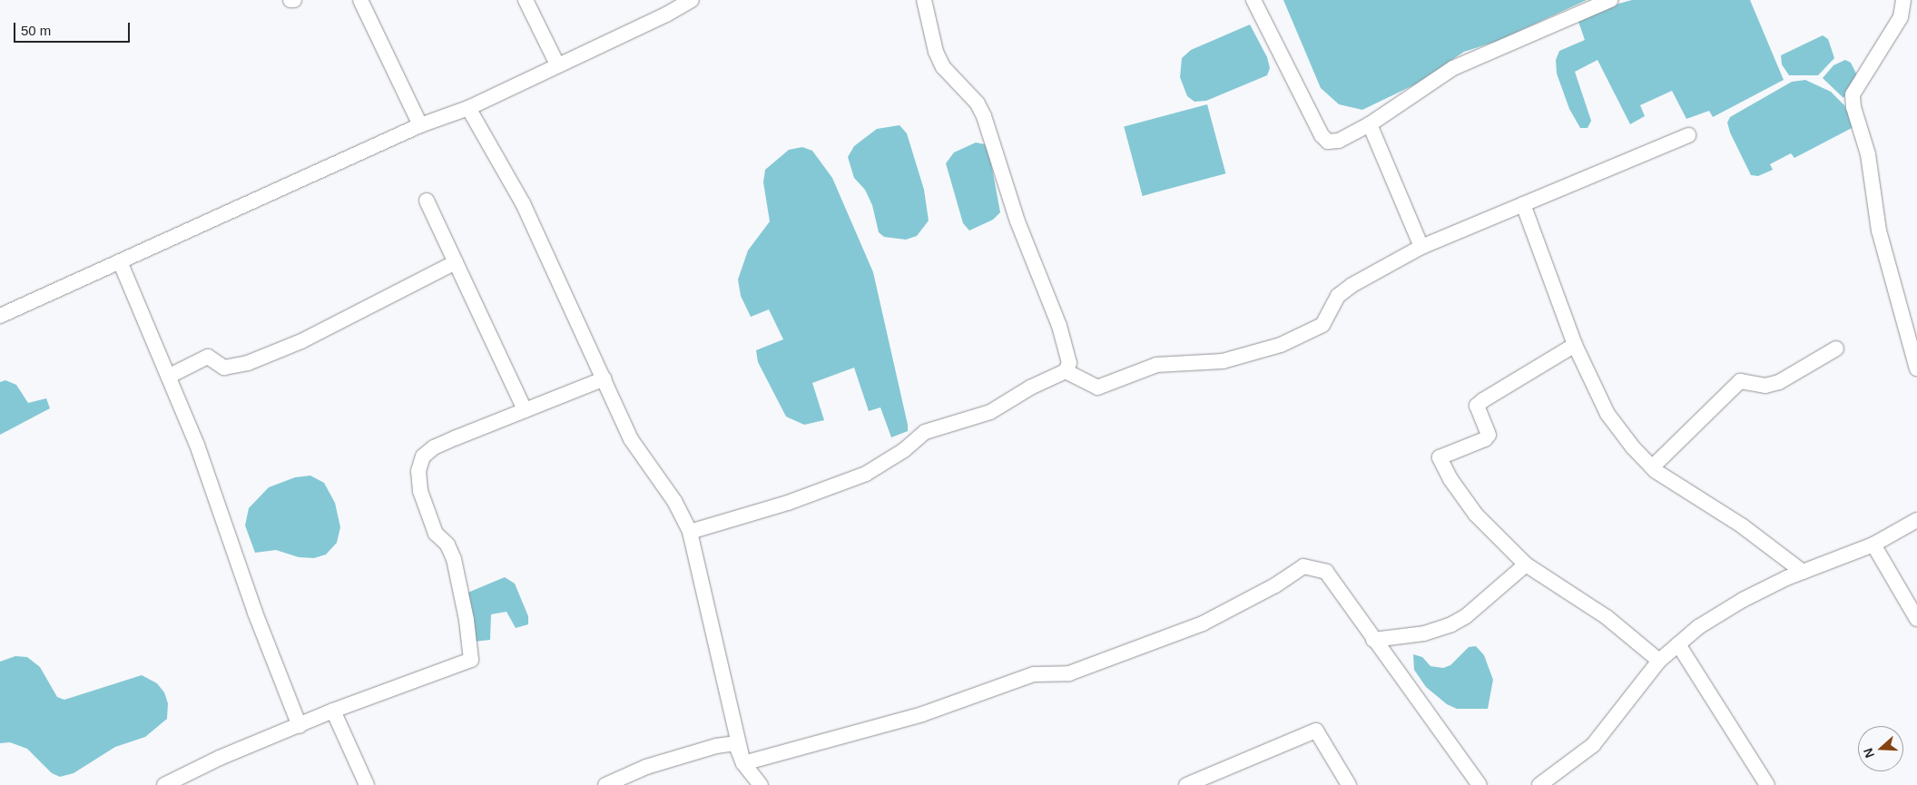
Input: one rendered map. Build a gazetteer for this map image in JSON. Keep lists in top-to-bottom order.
{
  "scale_bar": "50 m",
  "north": "left"
}
